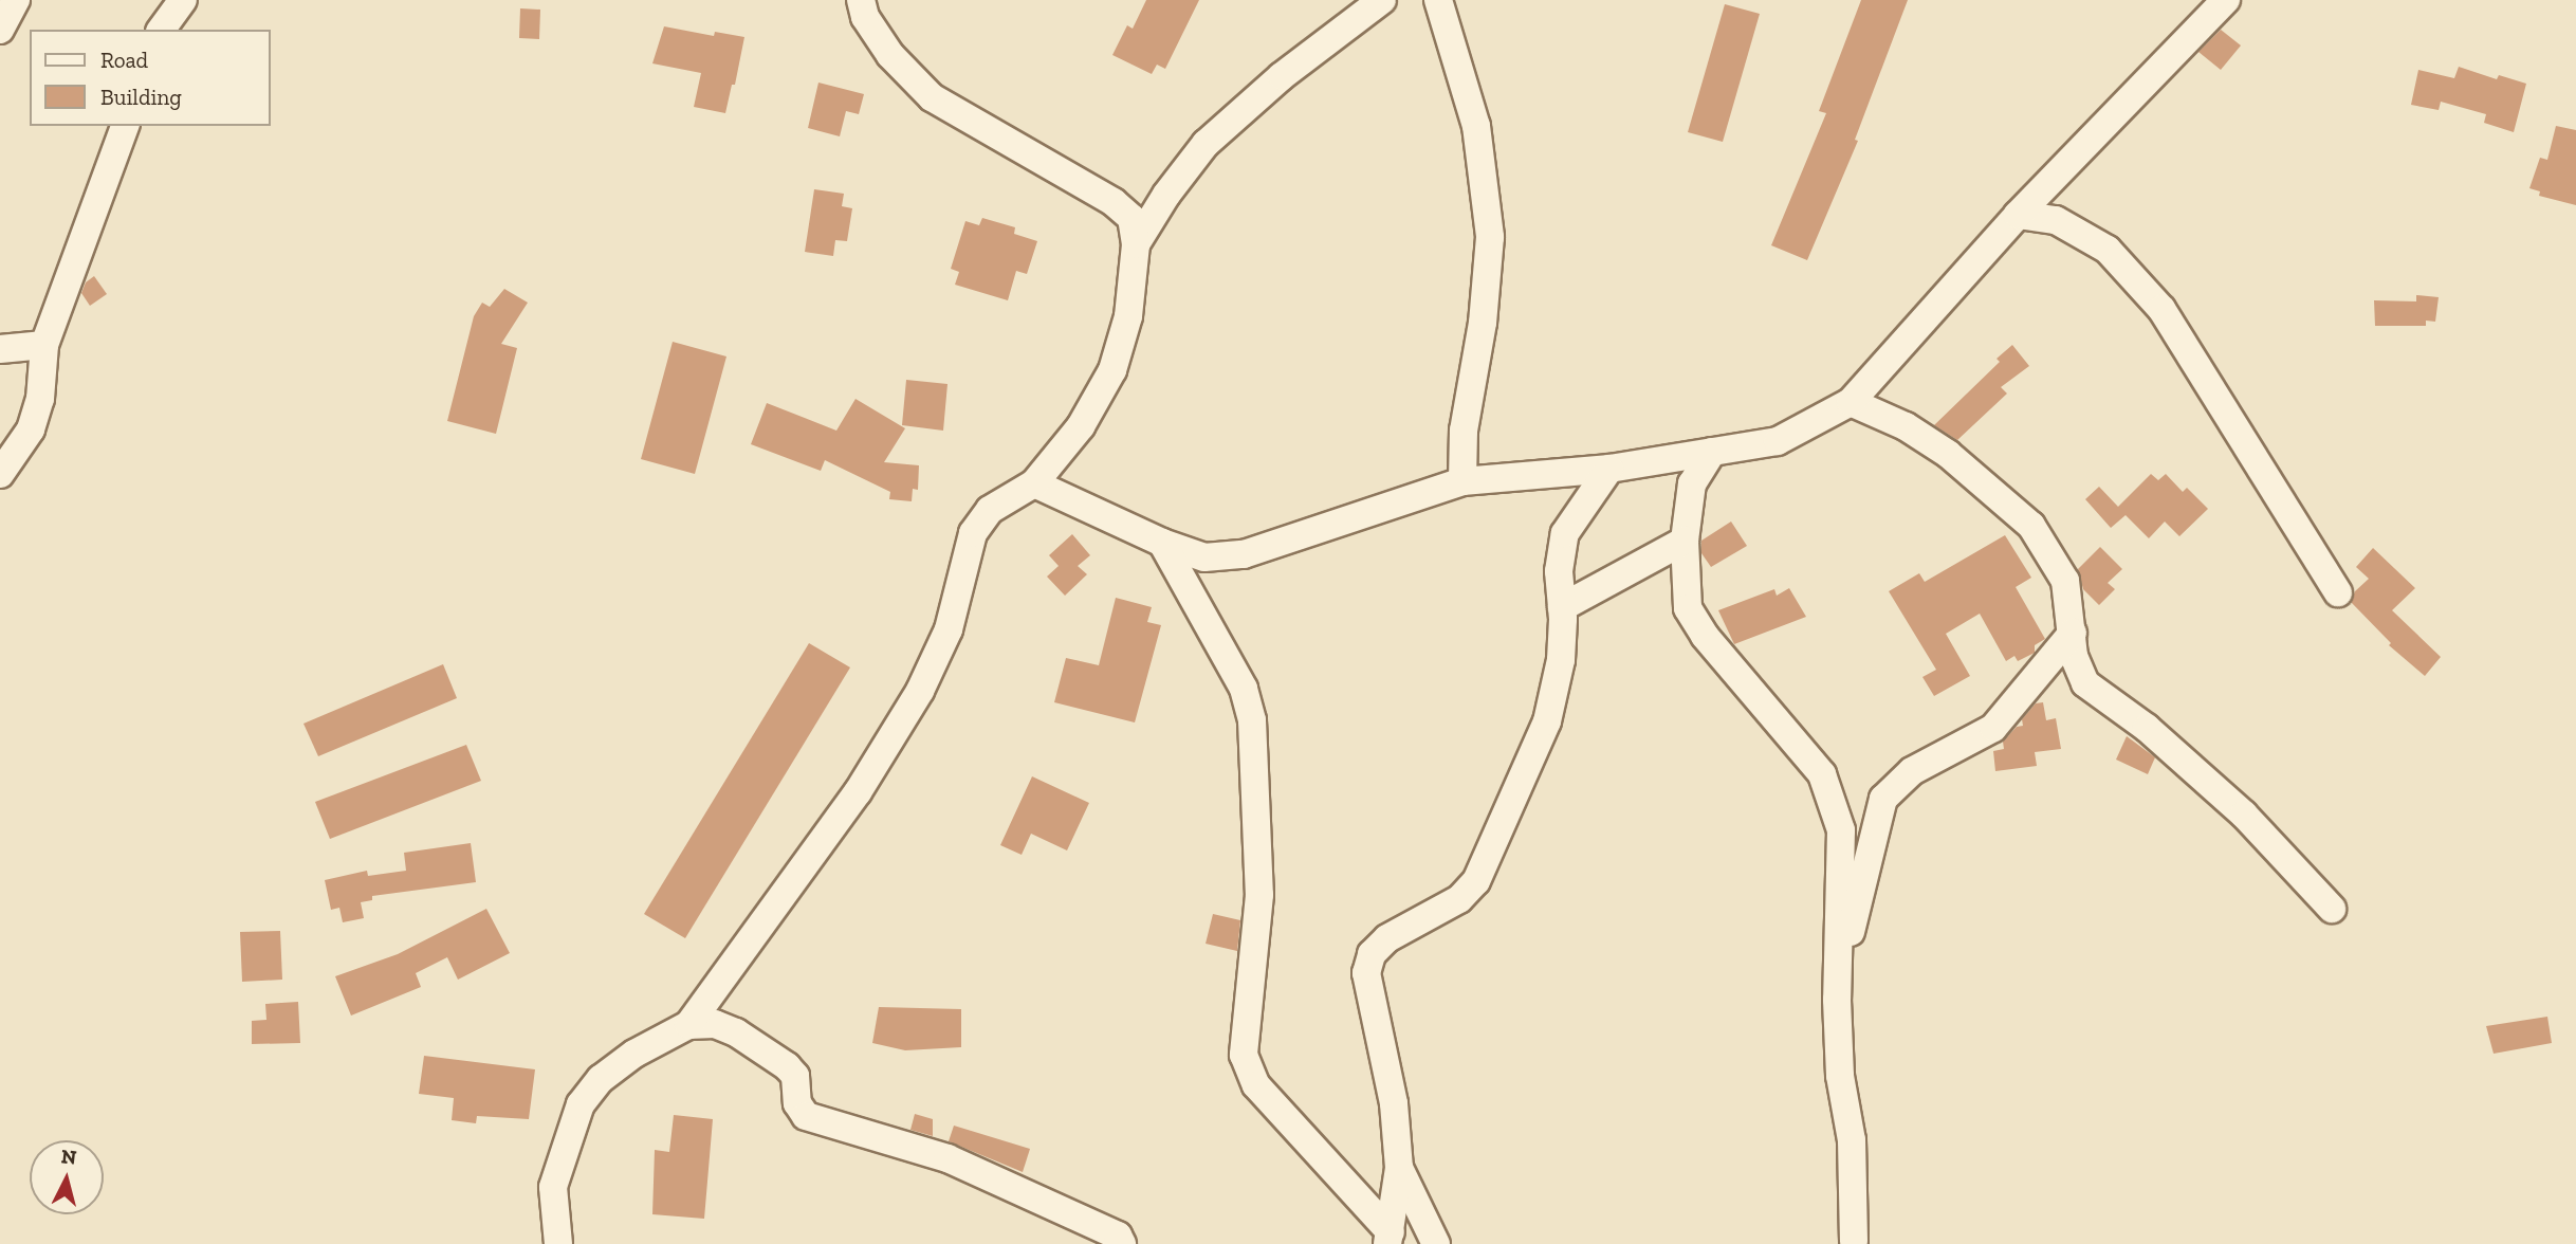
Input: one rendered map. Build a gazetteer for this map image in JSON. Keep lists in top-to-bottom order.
{
  "legend": ["Road", "Building"],
  "north": "top"
}
